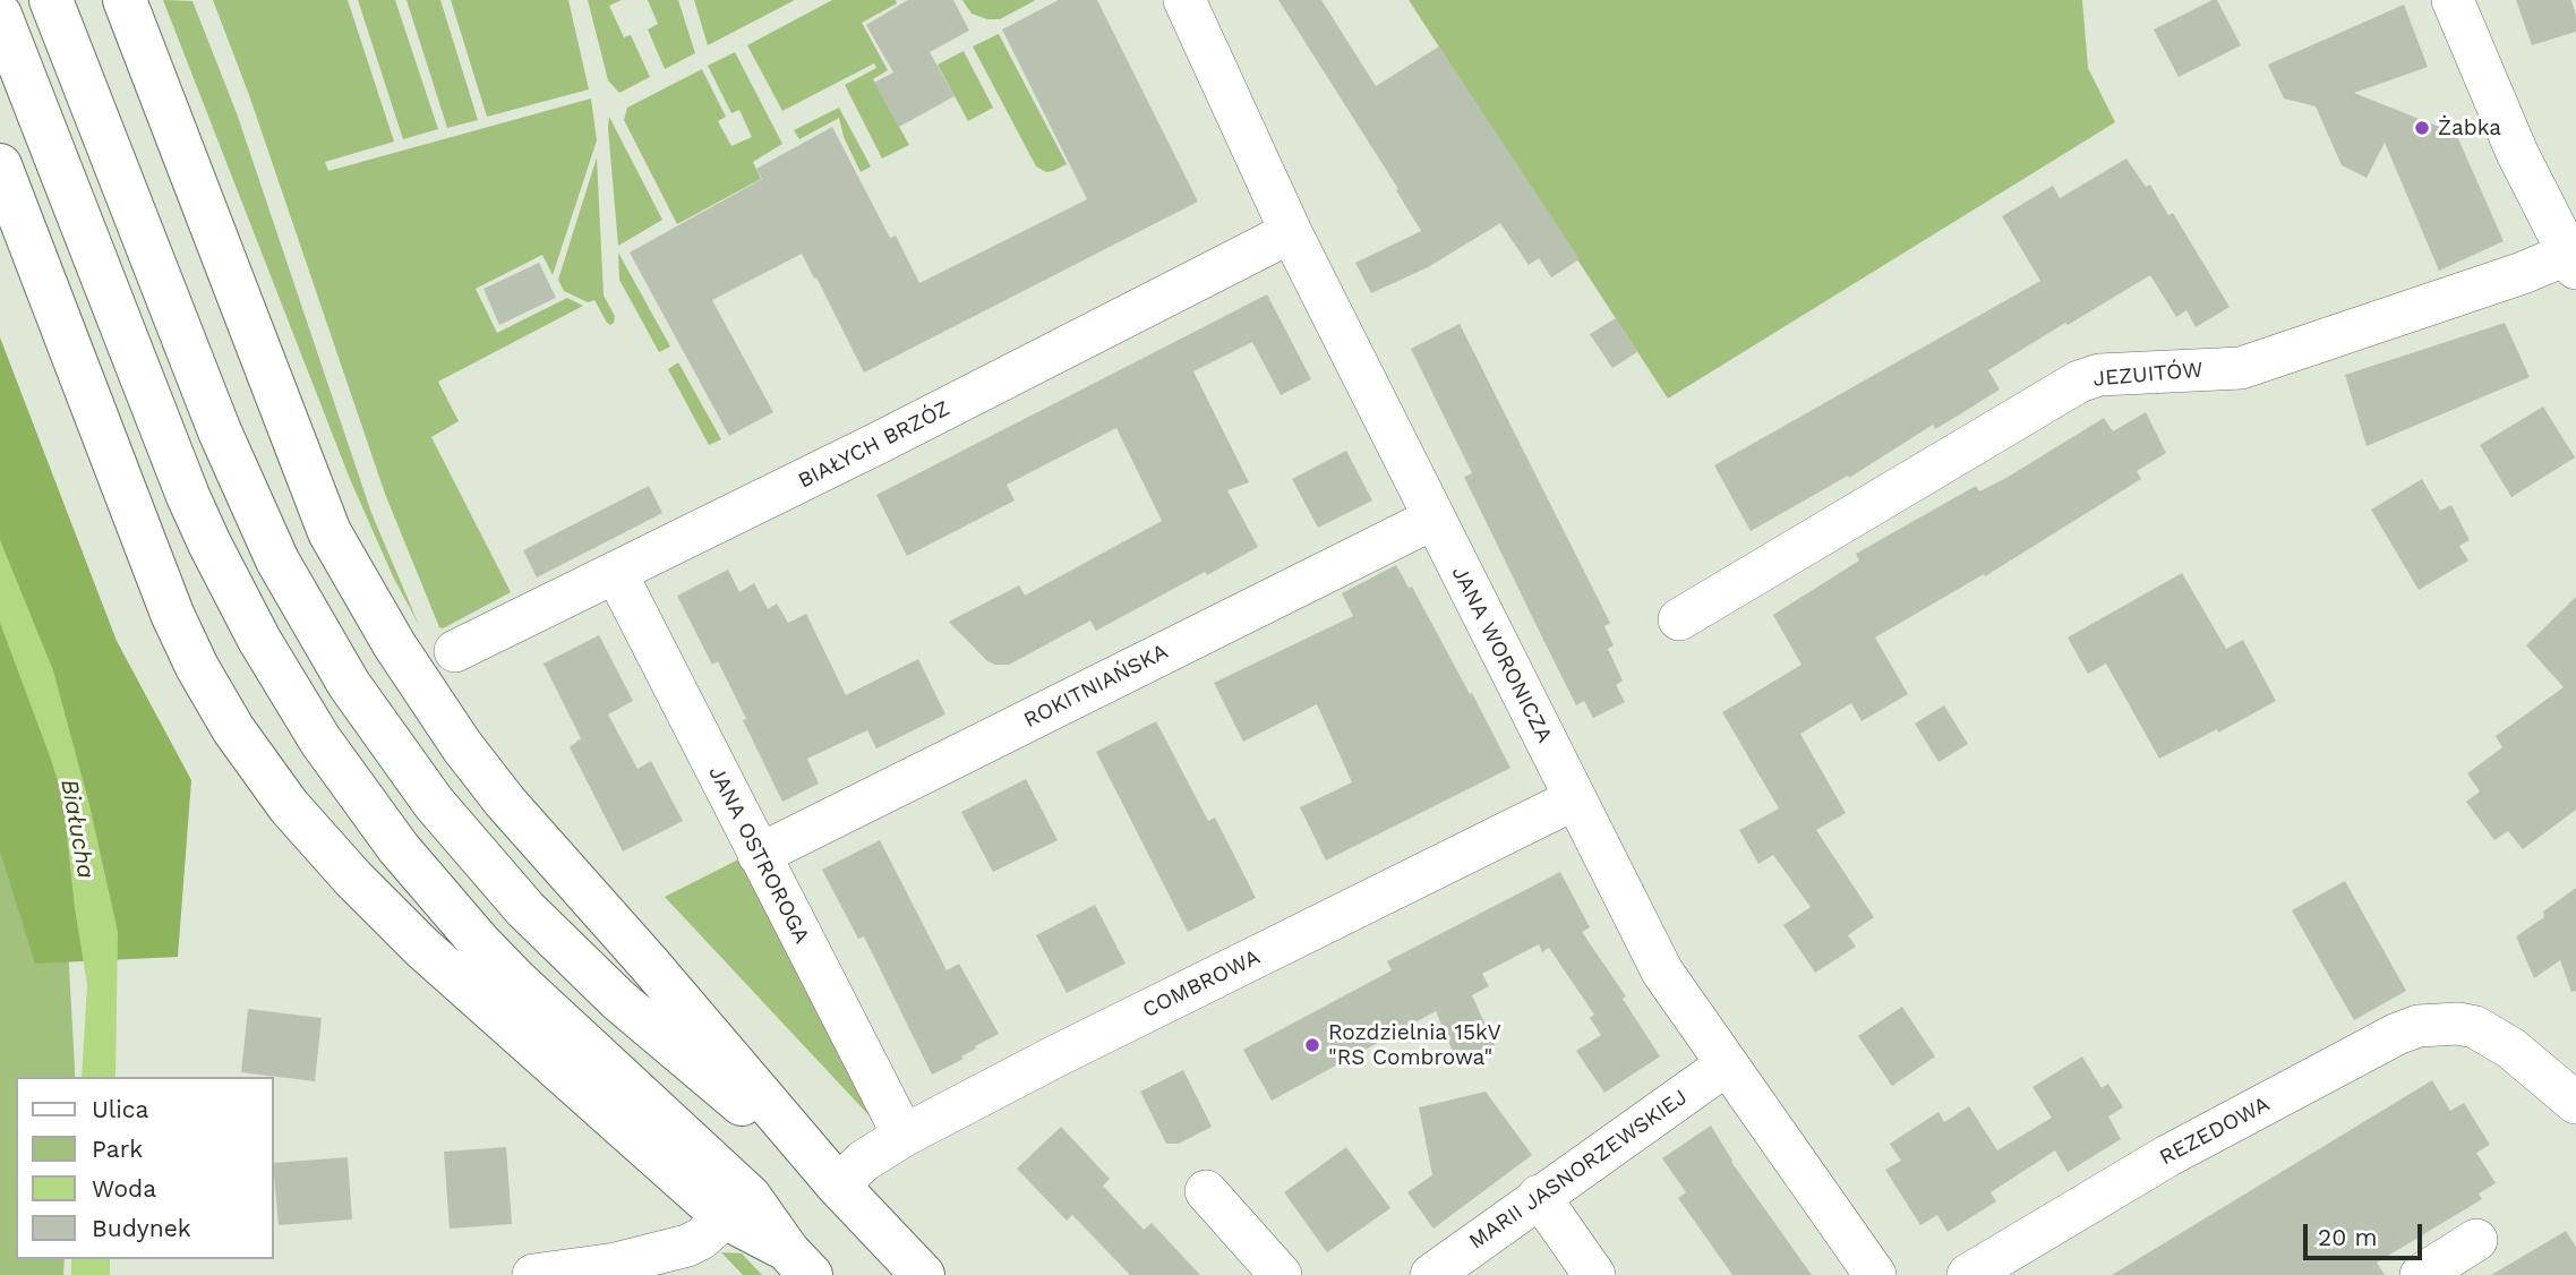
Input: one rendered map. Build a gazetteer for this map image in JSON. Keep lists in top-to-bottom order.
{
  "streets": {
    "street": [
      "JEZUITÓW",
      "BIAŁYCH BRZÓZ",
      "JANA WORONICZA",
      "ROKITNIAŃSKA",
      "JANA OSTROROGA",
      "COMBROWA",
      "REZEDOWA",
      "MARII JASNORZEWSKIEJ"
    ]
  },
  "crossings": [
    ["BIAŁYCH BRZÓZ", "JANA WORONICZA"],
    ["BIAŁYCH BRZÓZ", "JANA OSTROROGA"],
    ["JANA WORONICZA", "ROKITNIAŃSKA"],
    ["JANA WORONICZA", "COMBROWA"],
    ["JANA WORONICZA", "MARII JASNORZEWSKIEJ"],
    ["ROKITNIAŃSKA", "JANA OSTROROGA"],
    ["JANA OSTROROGA", "COMBROWA"]
  ],
  "water": ["Białucha"],
  "places": ["Żabka", "Rozdzielnia 15kV \"RS Combrowa\""],
  "legend": [
    "Ulica",
    "Park",
    "Woda",
    "Budynek"
  ],
  "scale_bar": "20 m"
}
